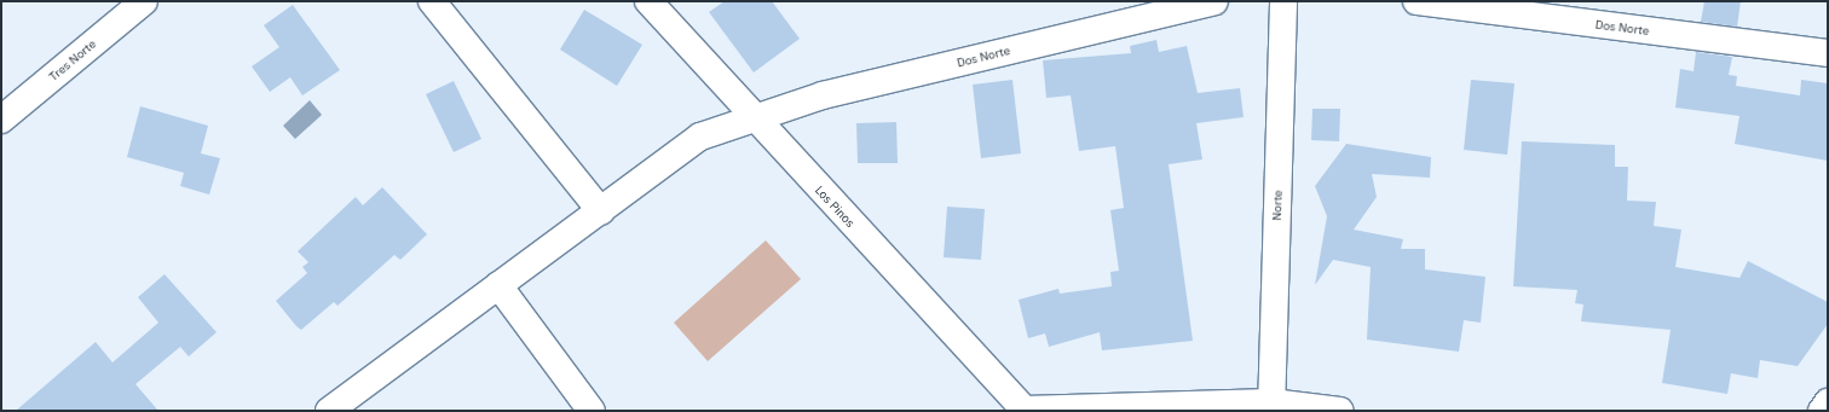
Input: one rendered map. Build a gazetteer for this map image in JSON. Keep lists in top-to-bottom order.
{
  "streets": {
    "street": [
      "Dos Norte",
      "Tres Norte",
      "Norte",
      "Los Pinos"
    ]
  },
  "crossings": [
    ["Dos Norte", "Los Pinos"],
    ["Norte", "Los Pinos"]
  ]
}
